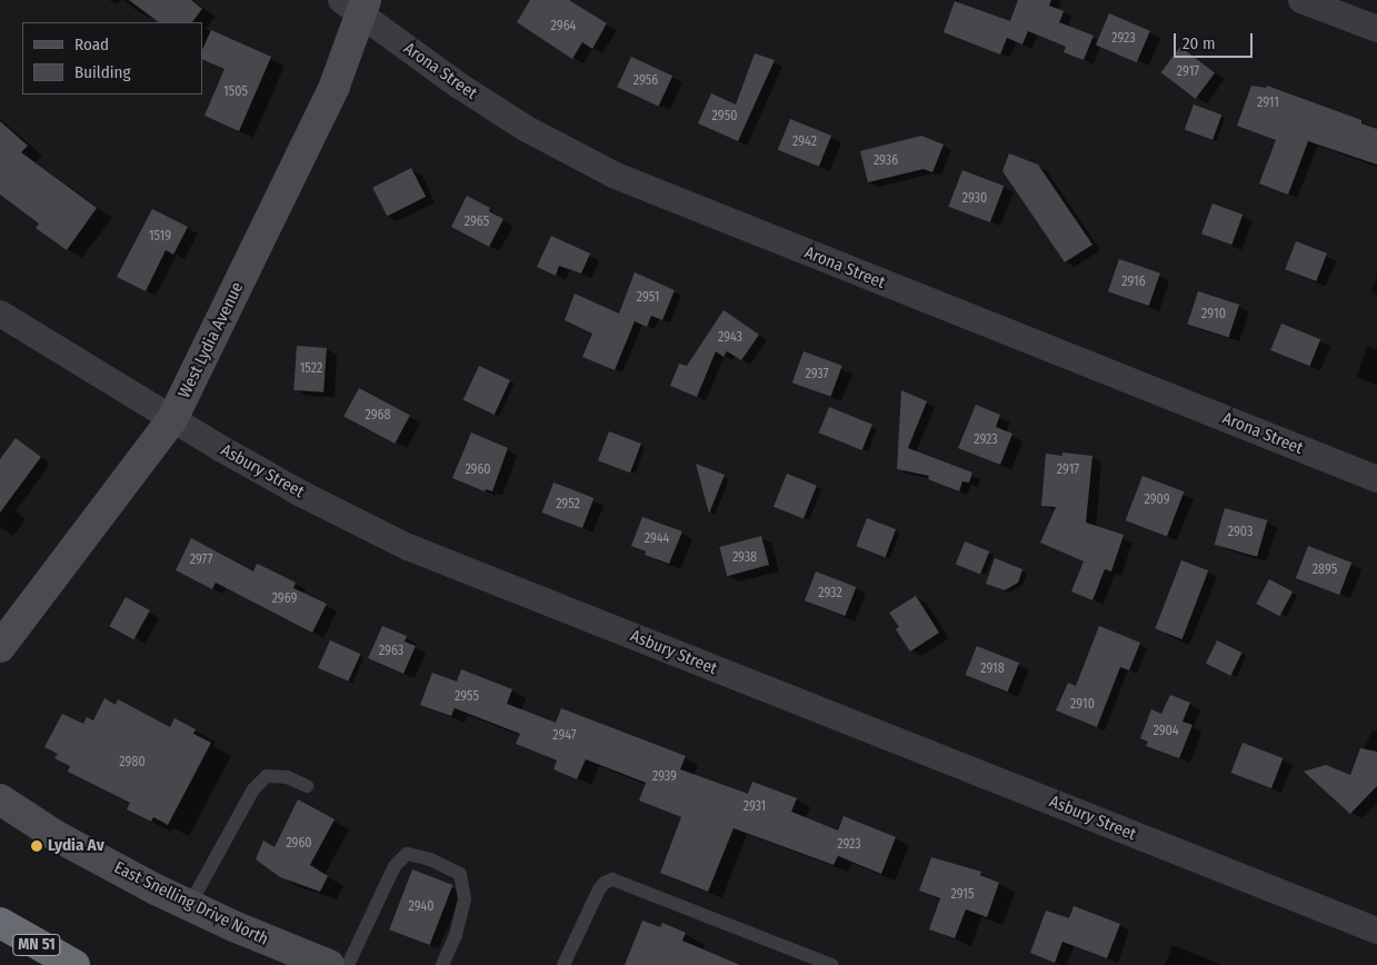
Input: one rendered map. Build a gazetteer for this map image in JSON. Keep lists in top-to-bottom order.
{
  "streets": {
    "highway": ["MN 51"],
    "street": [
      "Arona Street",
      "West Lydia Avenue",
      "Asbury Street",
      "East Snelling Drive North"
    ]
  },
  "crossings": [
    ["Arona Street", "West Lydia Avenue"],
    ["West Lydia Avenue", "Asbury Street"]
  ],
  "places": ["Lydia Av"],
  "house_numbers": [
    "2964",
    "2923",
    "2917",
    "2956",
    "1505",
    "2911",
    "2950",
    "2942",
    "2936",
    "2930",
    "2965",
    "1519",
    "2916",
    "2951",
    "2910",
    "2943",
    "1522",
    "2937",
    "2968",
    "2923",
    "2960",
    "2917",
    "2909",
    "2952",
    "2903",
    "2944",
    "2938",
    "2977",
    "2895",
    "2932",
    "2969",
    "2963",
    "2918",
    "2955",
    "2910",
    "2904",
    "2947",
    "2980",
    "2939",
    "2931",
    "2960",
    "2923",
    "2915",
    "2940"
  ],
  "legend": ["Road", "Building"],
  "scale_bar": "20 m"
}
